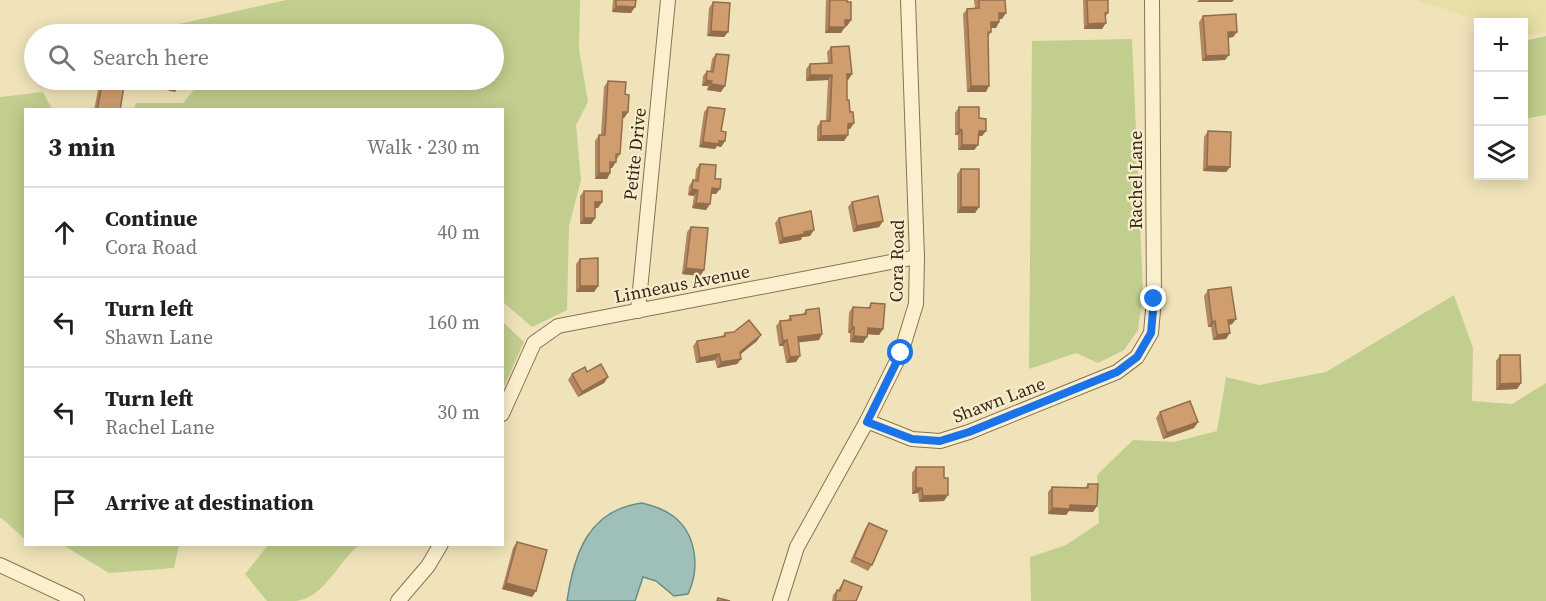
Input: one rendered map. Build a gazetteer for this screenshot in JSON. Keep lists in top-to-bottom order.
{
  "streets": {
    "street": [
      "Petite Drive",
      "Rachel Lane",
      "Cora Road",
      "Linneaus Avenue",
      "Shawn Lane"
    ]
  },
  "crossings": [
    ["Petite Drive", "Linneaus Avenue"],
    ["Rachel Lane", "Shawn Lane"],
    ["Cora Road", "Linneaus Avenue"],
    ["Cora Road", "Shawn Lane"]
  ],
  "page": {
    "map_buttons": ["+", "−"],
    "search": "Search here",
    "heading": ["3 min", "Walk · 230 m"],
    "list": [
      ["Continue", "Cora Road", "40 m"],
      ["Turn left", "Shawn Lane", "160 m"],
      ["Turn left", "Rachel Lane", "30 m"],
      "Arrive at destination"
    ]
  }
}
